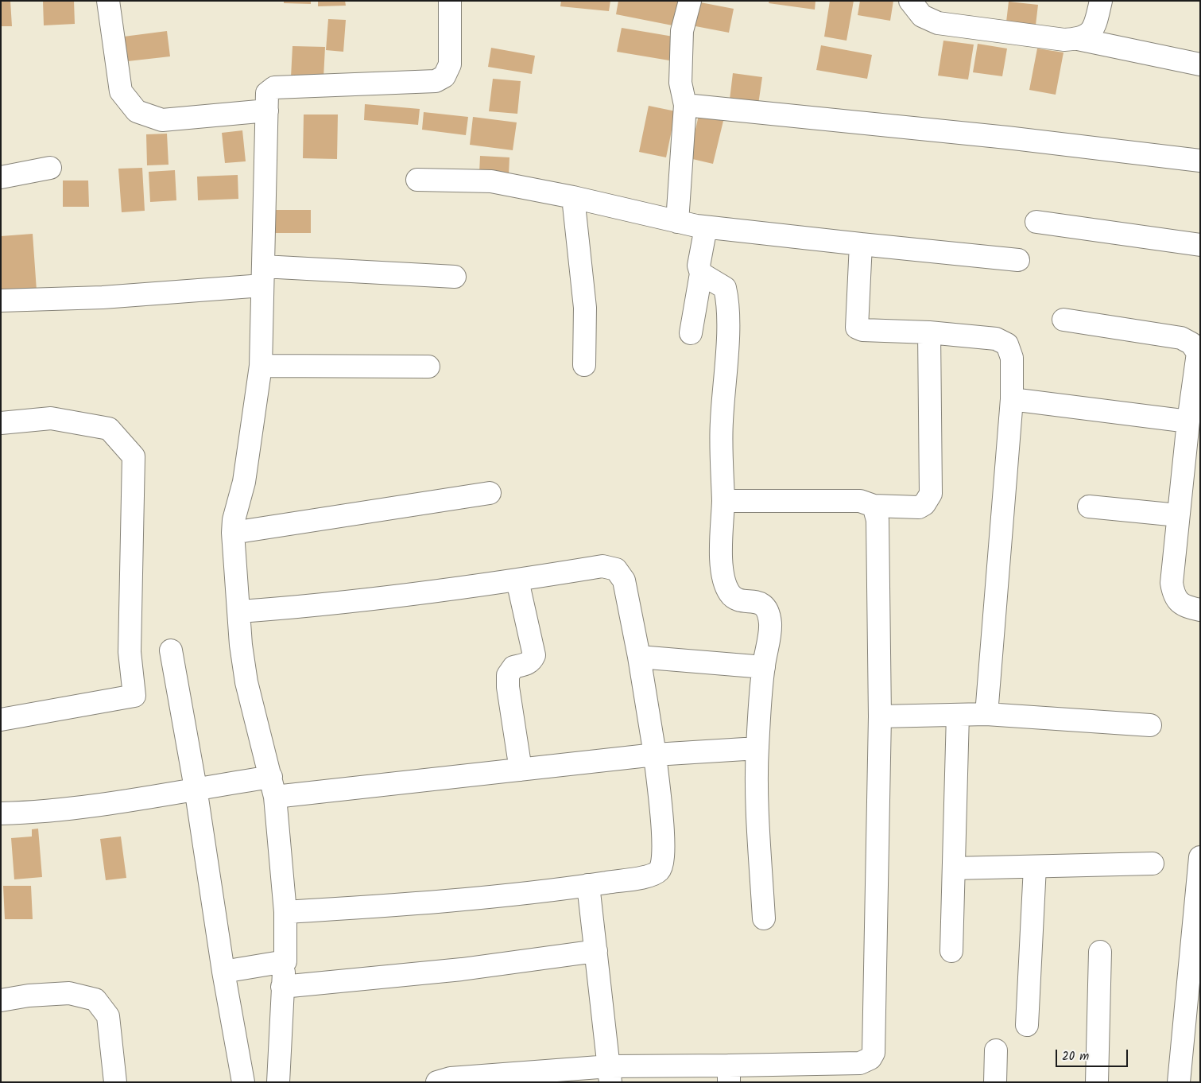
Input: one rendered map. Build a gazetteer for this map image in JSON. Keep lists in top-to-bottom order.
{
  "scale_bar": "20 m"
}
